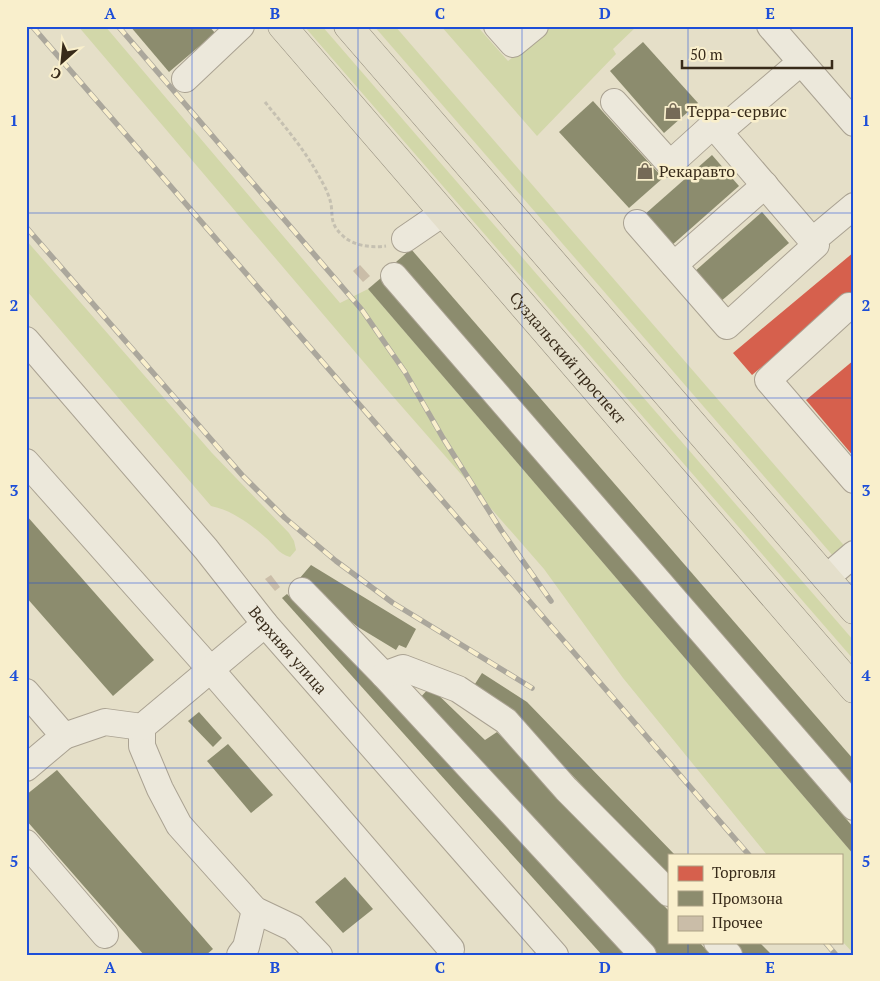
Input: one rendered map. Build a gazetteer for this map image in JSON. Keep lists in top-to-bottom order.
{
  "streets": {
    "main road": ["Суздальский проспект"],
    "street": ["Верхняя улица"]
  },
  "places": {
    "shop": ["Терра-сервис", "Рекаравто"]
  },
  "legend": ["Торговля", "Промзона", "Прочее"],
  "scale_bar": "50 m",
  "north": "bottom left",
  "grid": {
    "columns": [
      "A",
      "B",
      "C",
      "D",
      "E"
    ],
    "rows": [
      "1",
      "2",
      "3",
      "4",
      "5"
    ]
  }
}
